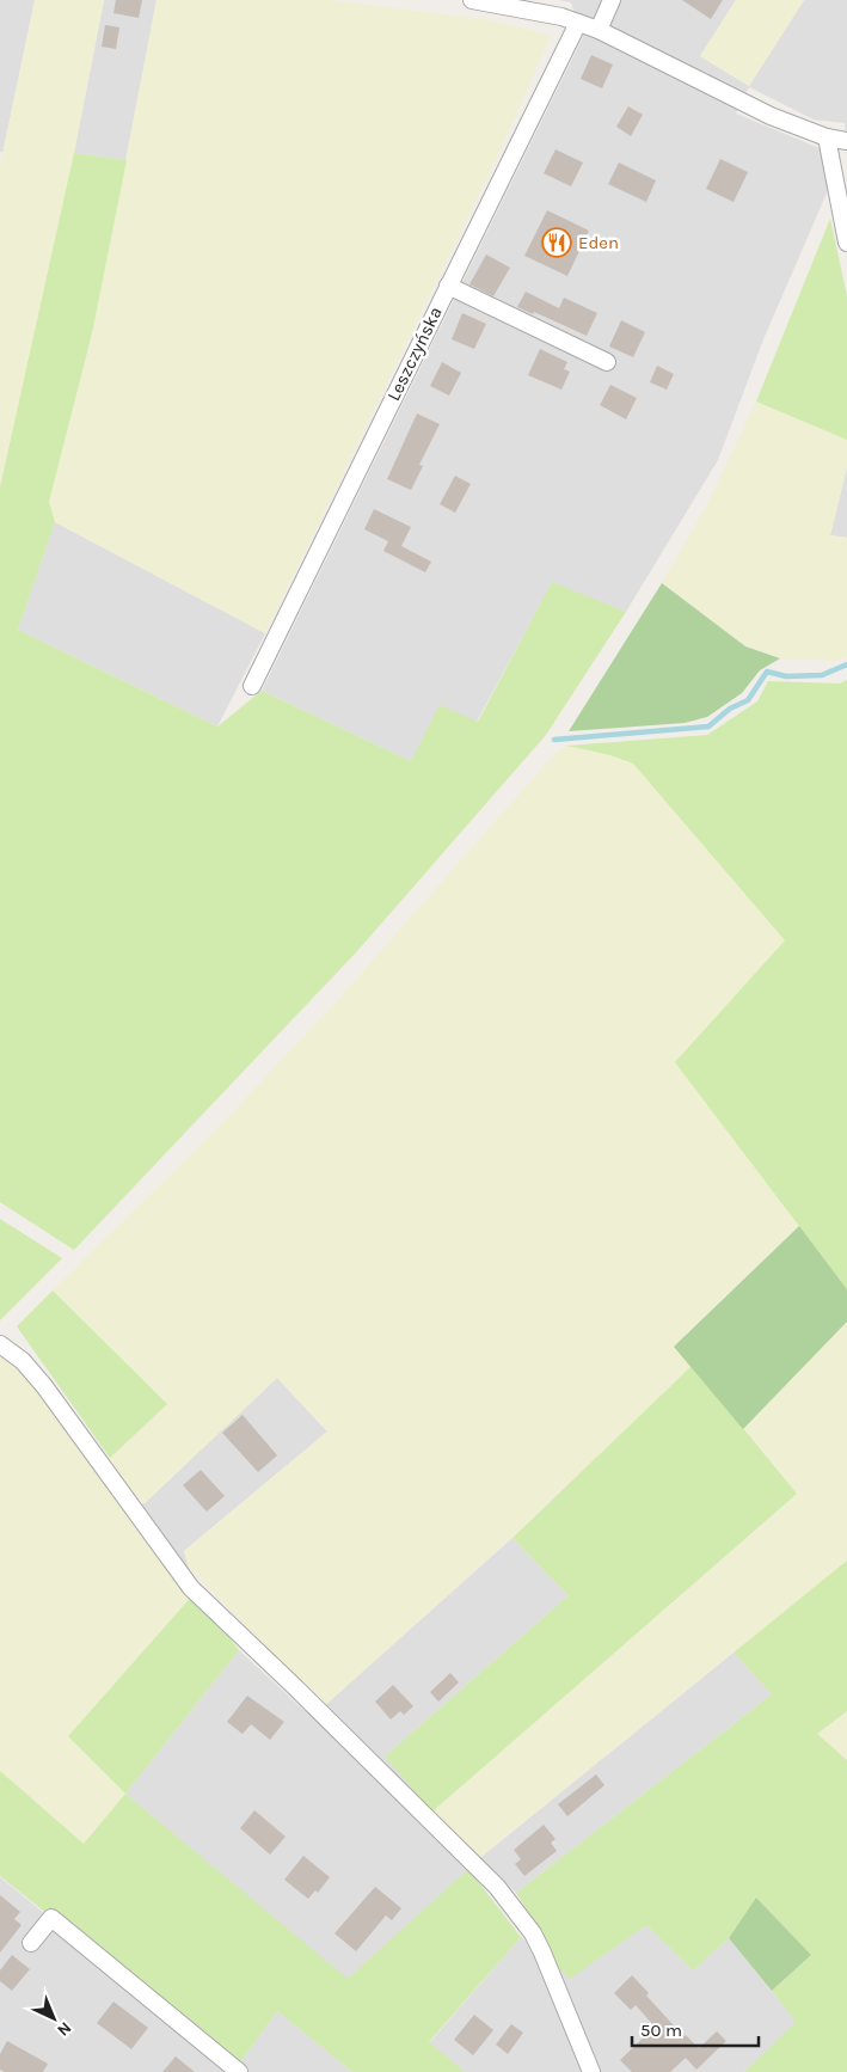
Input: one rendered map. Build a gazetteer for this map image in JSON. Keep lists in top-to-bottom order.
{
  "streets": {
    "street": ["Leszczyńska"]
  },
  "places": {
    "restaurant": ["Eden"]
  },
  "scale_bar": "50 m",
  "north": "bottom right"
}
